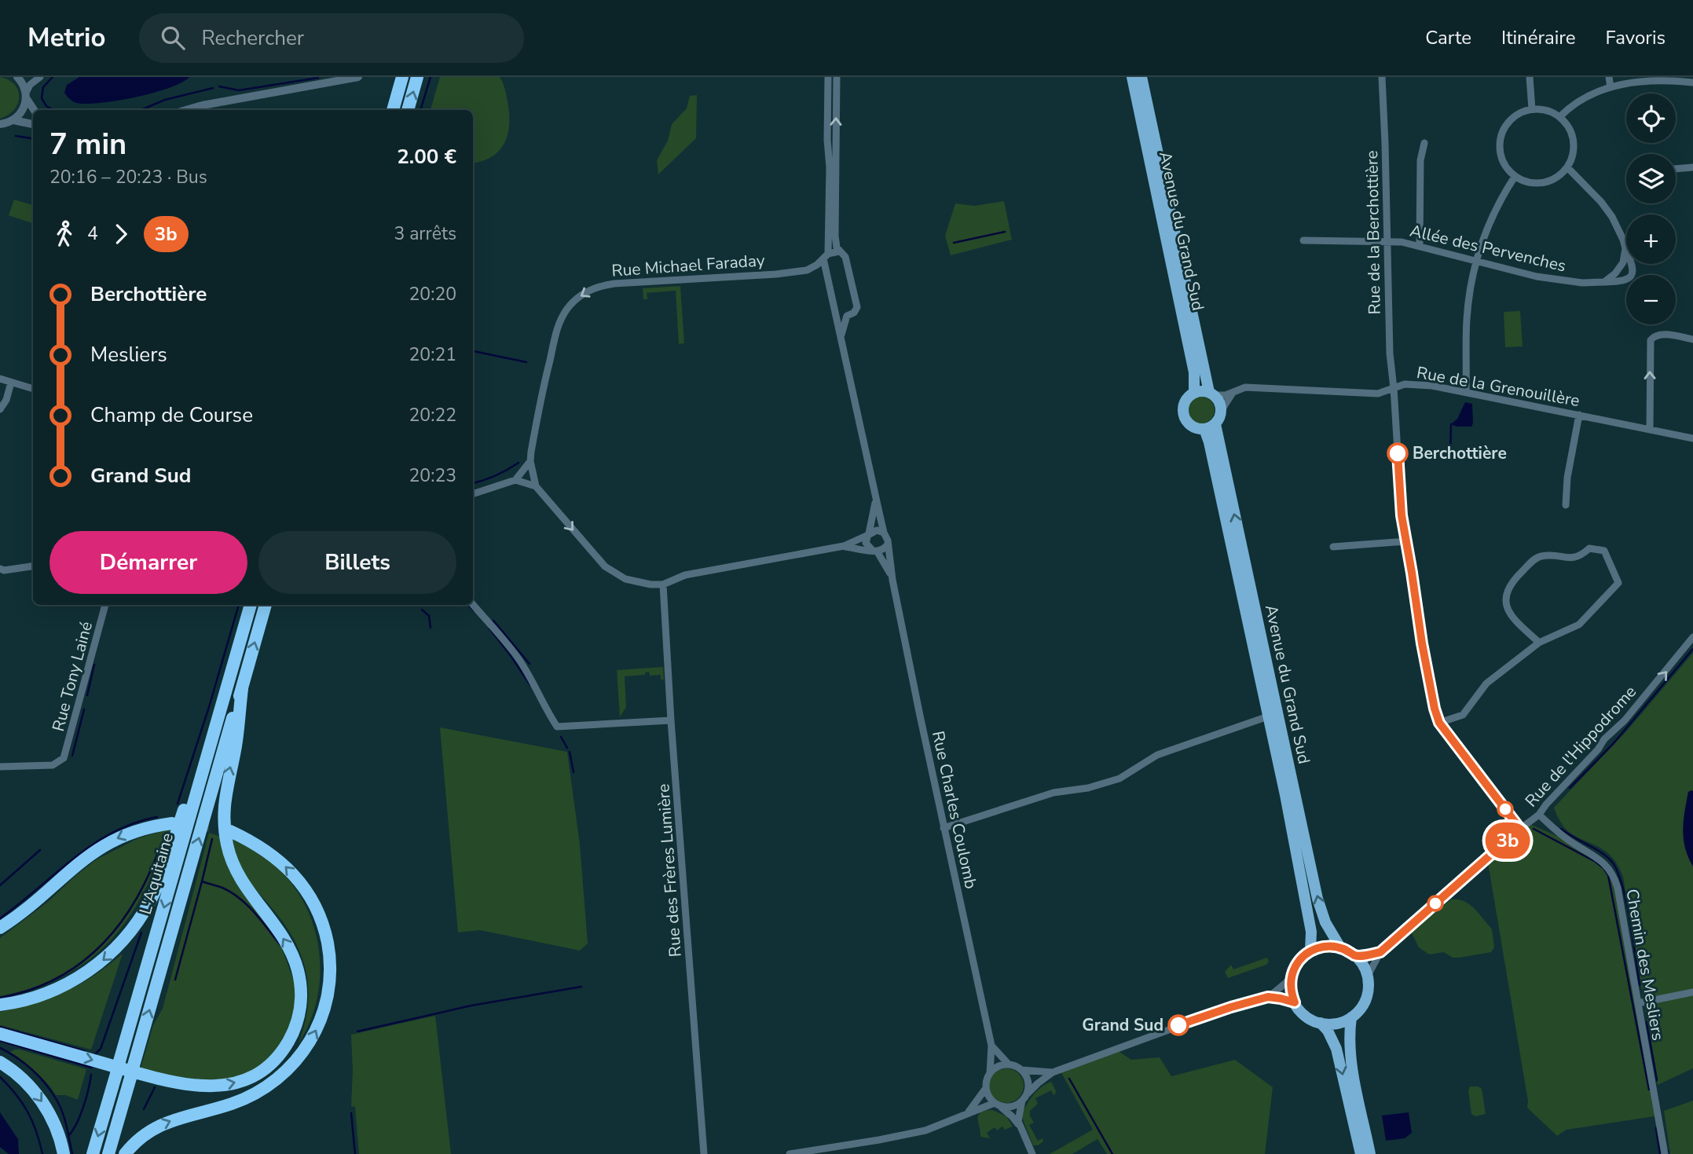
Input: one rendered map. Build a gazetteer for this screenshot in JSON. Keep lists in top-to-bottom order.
{
  "streets": {
    "highway": ["L'Aquitaine"],
    "main road": ["Avenue du Grand Sud"],
    "street": [
      "Rue de la Berchottière",
      "Allée des Pervenches",
      "Rue Michael Faraday",
      "Rue de la Grenouillère",
      "Rue Tony Lainé",
      "Rue de l'Hippodrome",
      "Rue Charles Coulomb",
      "Rue des Frères Lumière",
      "Chemin des Mesliers"
    ]
  },
  "crossings": [
    ["Avenue du Grand Sud", "Rue de la Grenouillère"],
    ["Avenue du Grand Sud", "Rue de l'Hippodrome"],
    ["Rue de la Berchottière", "Allée des Pervenches"],
    ["Rue de la Berchottière", "Rue de la Grenouillère"],
    ["Rue Michael Faraday", "Rue Charles Coulomb"],
    ["Rue Michael Faraday", "Rue des Frères Lumière"],
    ["Rue de l'Hippodrome", "Chemin des Mesliers"]
  ],
  "one_way": ["Rue de l'Hippodrome"],
  "places": ["Berchottière", "Grand Sud"],
  "lines": ["bus line 3b"],
  "page": {
    "header": "Metrio",
    "search": "Rechercher",
    "nav": ["Carte", "Itinéraire", "Favoris"],
    "on_map": "3b",
    "map_buttons": ["+", "−"],
    "heading": ["7 min", "20:16 – 20:23 · Bus", "2.00 €"],
    "legs": ["4", "3b", "3 arrêts"],
    "list": [
      {
        "name": "Berchottière",
        "value": "20:20"
      },
      {
        "name": "Mesliers",
        "value": "20:21"
      },
      {
        "name": "Champ de Course",
        "value": "20:22"
      },
      {
        "name": "Grand Sud",
        "value": "20:23"
      }
    ],
    "buttons": ["Démarrer", "Billets"]
  }
}
